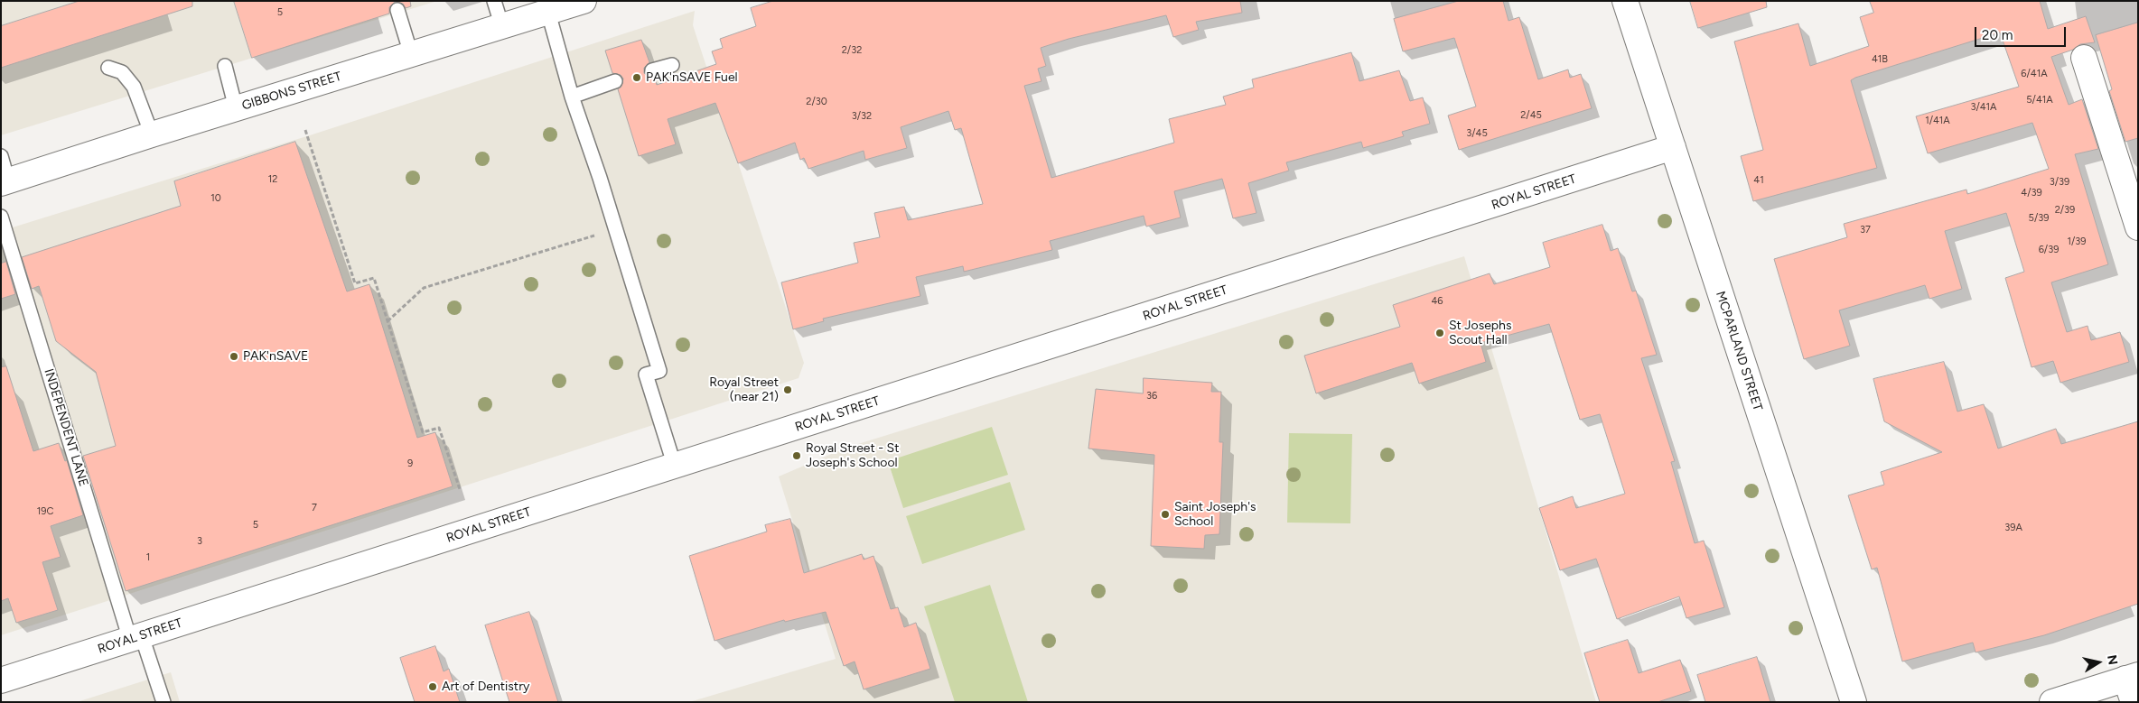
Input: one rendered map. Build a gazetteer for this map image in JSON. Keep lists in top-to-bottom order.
{
  "streets": {
    "street": ["GIBBONS STREET", "ROYAL STREET", "MCPARLAND STREET"],
    "lane": ["INDEPENDENT LANE"]
  },
  "crossings": [
    ["ROYAL STREET", "MCPARLAND STREET"],
    ["ROYAL STREET", "INDEPENDENT LANE"]
  ],
  "places": [
    "PAK'nSAVE Fuel",
    "St Josephs Scout Hall",
    "PAK'nSAVE",
    "Royal Street (near 21)",
    "Royal Street - St Joseph's School",
    "Saint Joseph's School",
    "Art of Dentistry"
  ],
  "house_numbers": [
    "5",
    "2/32",
    "41B",
    "6/41A",
    "5/41A",
    "2/30",
    "3/41A",
    "2/45",
    "3/32",
    "1/41A",
    "3/45",
    "12",
    "41",
    "3/39",
    "4/39",
    "10",
    "2/39",
    "5/39",
    "37",
    "1/39",
    "6/39",
    "46",
    "36",
    "9",
    "7",
    "19C",
    "5",
    "39A",
    "3",
    "1"
  ],
  "scale_bar": "20 m",
  "north": "right"
}
